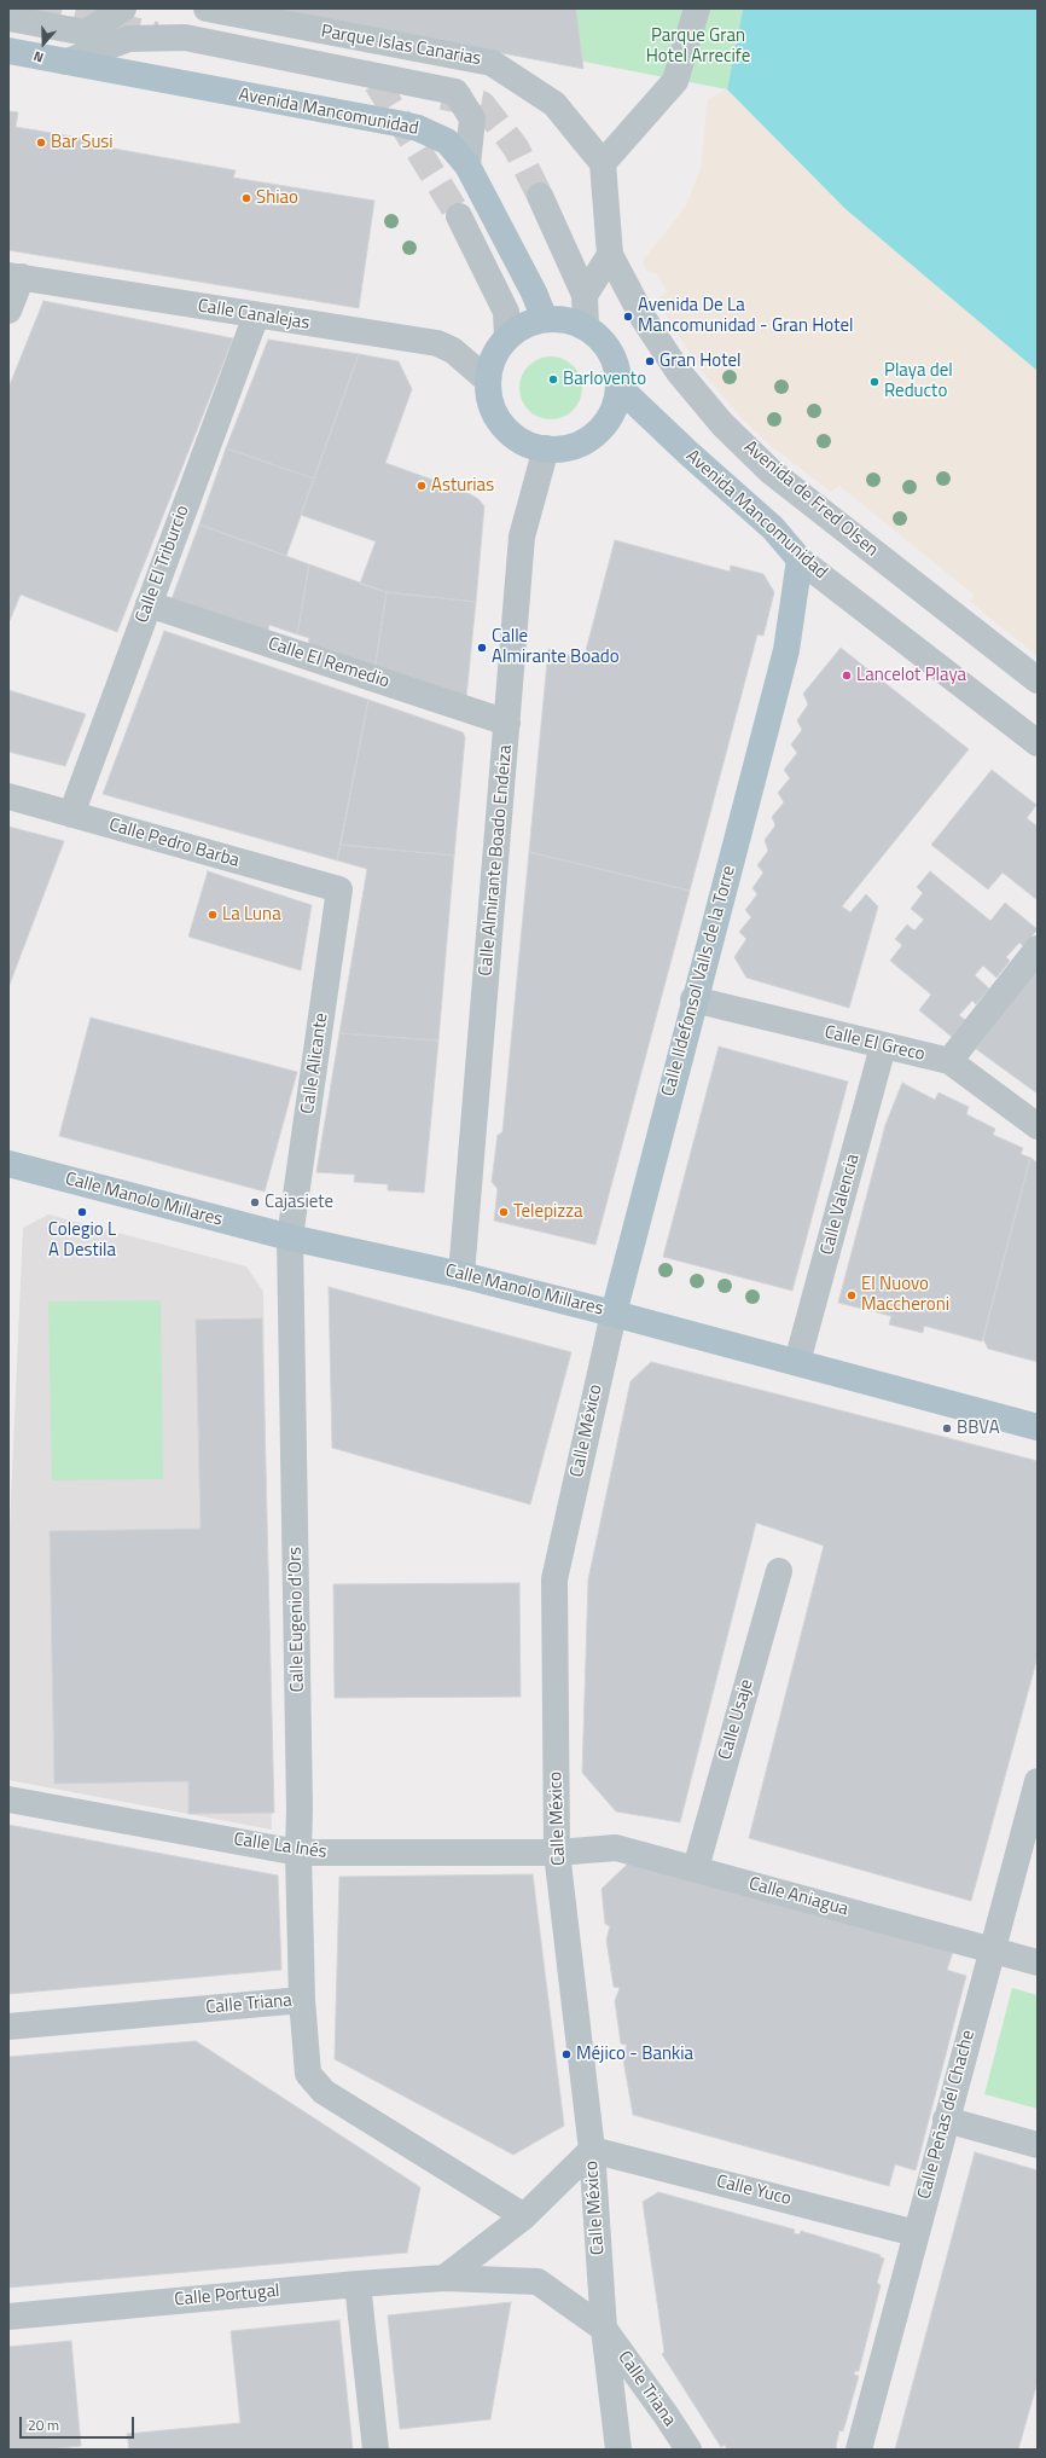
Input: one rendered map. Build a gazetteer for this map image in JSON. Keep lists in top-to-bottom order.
{
  "streets": {
    "main road": ["Avenida Mancomunidad", "Calle Ildefonsol Valls de la Torre", "Calle Manolo Millares"],
    "street": [
      "Parque Islas Canarias",
      "Calle Canalejas",
      "Avenida de Fred Olsen",
      "Calle El Triburcio",
      "Calle El Remedio",
      "Calle Pedro Barba",
      "Calle Almirante Boado Endeiza",
      "Calle El Greco",
      "Calle Alicante",
      "Calle Valencia",
      "Calle México",
      "Calle Eugenio d'Ors",
      "Calle Usaje",
      "Calle La Inés",
      "Calle Aniagua",
      "Calle Triana",
      "Calle Peñas del Chache",
      "Calle Yuco",
      "Calle Portugal"
    ]
  },
  "crossings": [
    ["Avenida Mancomunidad", "Calle Canalejas"],
    ["Avenida Mancomunidad", "Calle Almirante Boado Endeiza"],
    ["Avenida Mancomunidad", "Calle Ildefonsol Valls de la Torre"],
    ["Calle Canalejas", "Calle El Triburcio"],
    ["Calle Canalejas", "Calle Almirante Boado Endeiza"],
    ["Calle El Triburcio", "Calle El Remedio"],
    ["Calle El Triburcio", "Calle Pedro Barba"],
    ["Calle El Remedio", "Calle Almirante Boado Endeiza"],
    ["Calle Pedro Barba", "Calle Alicante"],
    ["Calle Almirante Boado Endeiza", "Calle Manolo Millares"],
    ["Calle Ildefonsol Valls de la Torre", "Calle El Greco"],
    ["Calle Ildefonsol Valls de la Torre", "Calle Manolo Millares"],
    ["Calle Ildefonsol Valls de la Torre", "Calle México"],
    ["Calle El Greco", "Calle Valencia"],
    ["Calle Alicante", "Calle Manolo Millares"],
    ["Calle Alicante", "Calle Eugenio d'Ors"],
    ["Calle Manolo Millares", "Calle Valencia"],
    ["Calle Manolo Millares", "Calle México"],
    ["Calle Manolo Millares", "Calle Eugenio d'Ors"],
    ["Calle México", "Calle La Inés"],
    ["Calle México", "Calle Aniagua"],
    ["Calle México", "Calle Triana"],
    ["Calle México", "Calle Yuco"],
    ["Calle México", "Calle Portugal"],
    ["Calle Eugenio d'Ors", "Calle La Inés"],
    ["Calle Eugenio d'Ors", "Calle Triana"],
    ["Calle Usaje", "Calle Aniagua"],
    ["Calle La Inés", "Calle Aniagua"],
    ["Calle Aniagua", "Calle Peñas del Chache"],
    ["Calle Triana", "Calle Portugal"],
    ["Calle Peñas del Chache", "Calle Yuco"]
  ],
  "parks": ["Parque Gran Hotel Arrecife"],
  "places": [
    "Bar Susi",
    "Shiao",
    "Avenida De La Mancomunidad - Gran Hotel",
    "Gran Hotel",
    "Barlovento",
    "Playa del Reducto",
    "Asturias",
    "Calle Almirante Boado",
    "Lancelot Playa",
    "La Luna",
    "Cajasiete",
    "Colegio L A Destila",
    "Telepizza",
    "El Nuovo Maccheroni",
    "BBVA",
    "Méjico - Bankia"
  ],
  "scale_bar": "20 m",
  "north": "bottom"
}
